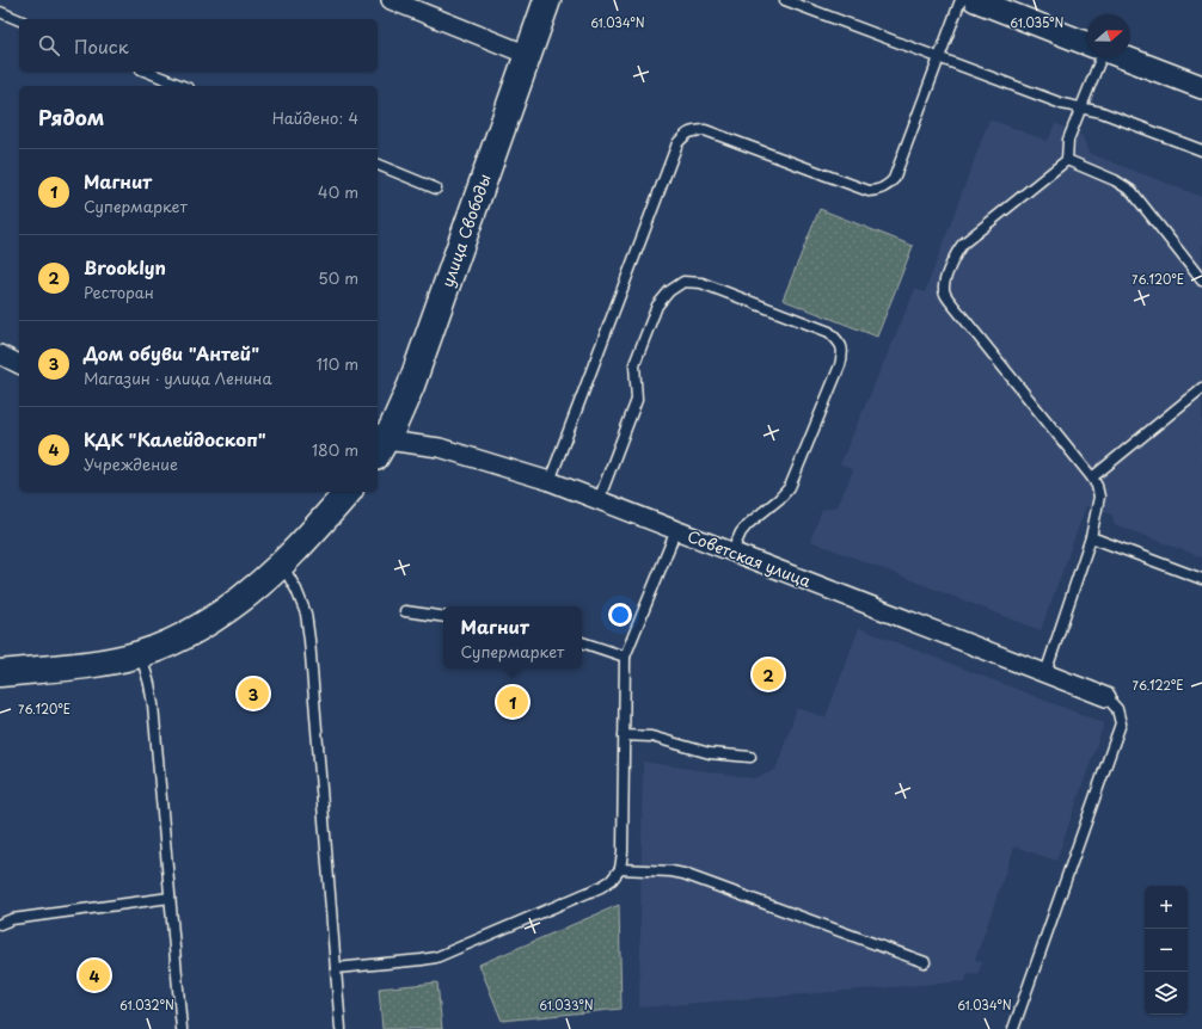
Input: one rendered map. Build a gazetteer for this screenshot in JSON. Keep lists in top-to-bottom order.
{
  "streets": {
    "main road": ["улица Свободы"],
    "street": ["Советская улица"]
  },
  "crossings": [
    ["улица Свободы", "Советская улица"]
  ],
  "north": "right",
  "page": {
    "search": "Поиск",
    "heading": ["Рядом", "Найдено: 4"],
    "list": [
      {
        "mark": "1",
        "name": "Магнит",
        "note": "Супермаркет",
        "value": "40 m"
      },
      {
        "mark": "2",
        "name": "Brooklyn",
        "note": "Ресторан",
        "value": "50 m"
      },
      {
        "mark": "3",
        "name": "Дом обуви \"Антей\"",
        "note": "Магазин · улица Ленина",
        "value": "110 m"
      },
      {
        "mark": "4",
        "name": "КДК \"Калейдоскоп\"",
        "note": "Учреждение",
        "value": "180 m"
      }
    ],
    "popup": ["Магнит", "Супермаркет"],
    "pins": [
      "2",
      "3",
      "1",
      "4"
    ],
    "map_buttons": ["+", "−"]
  },
  "coordinates": [
    "61.034°N",
    "61.035°N",
    "76.120°E",
    "76.122°E",
    "61.032°N",
    "61.033°N"
  ]
}
